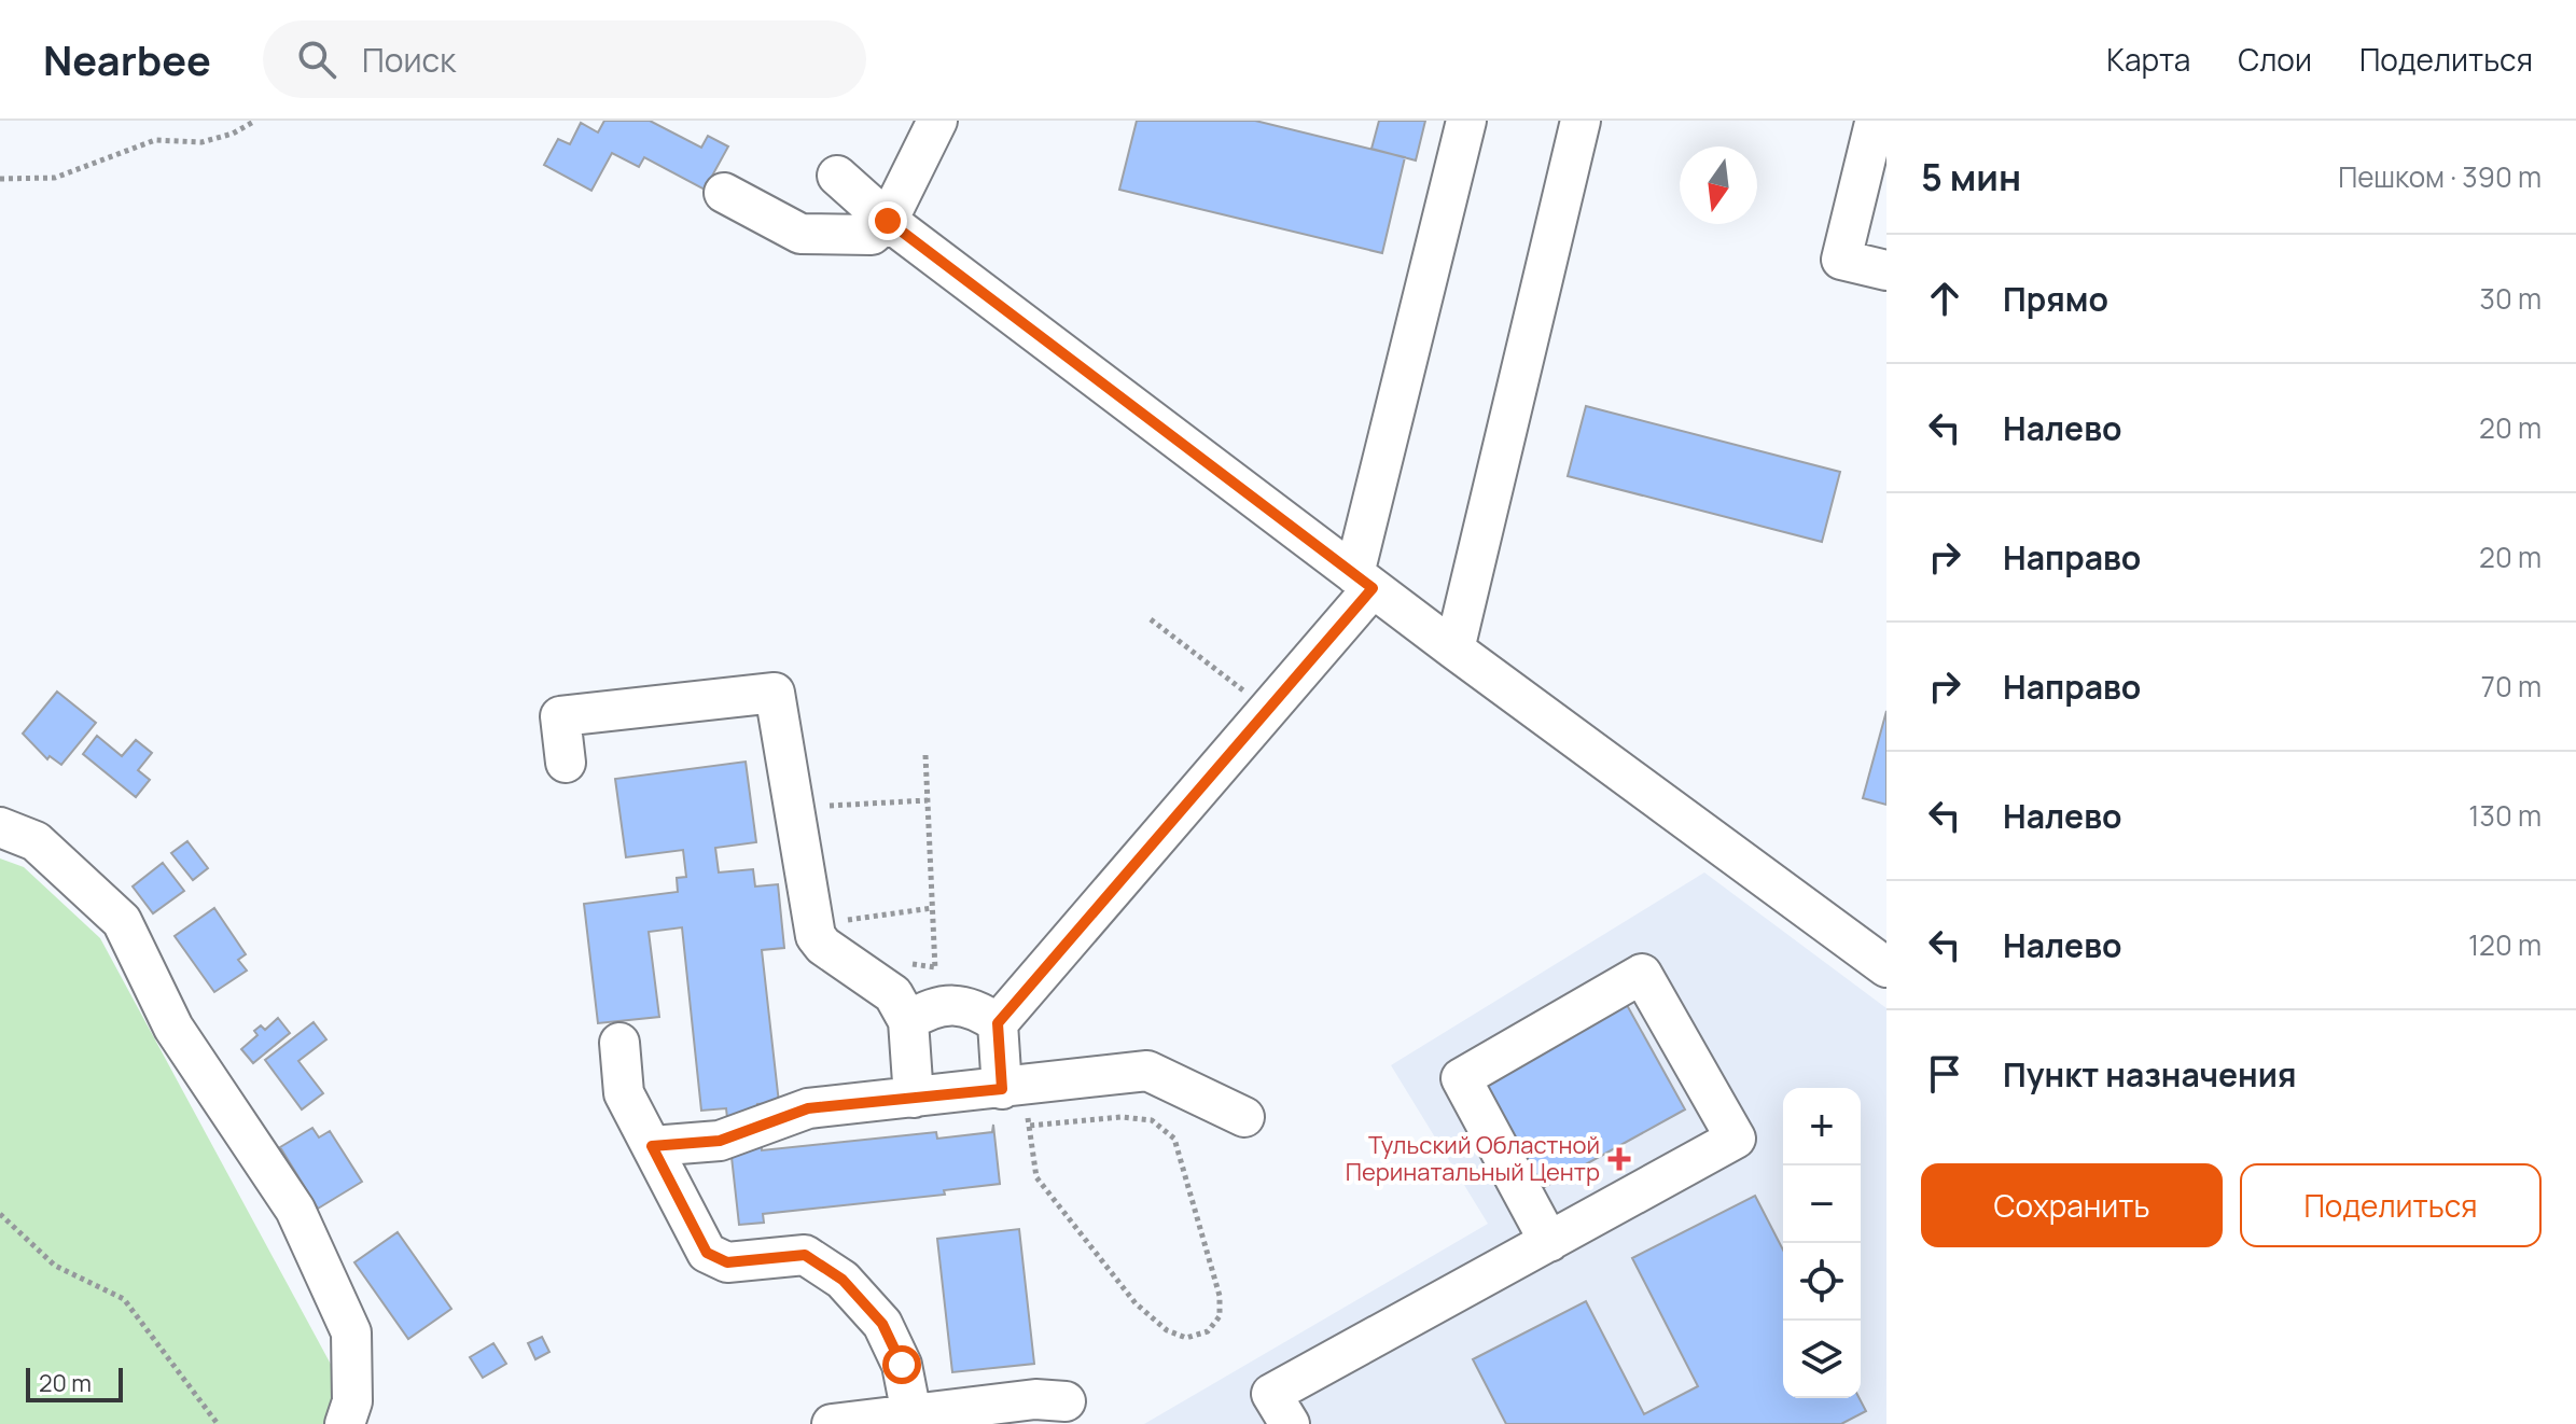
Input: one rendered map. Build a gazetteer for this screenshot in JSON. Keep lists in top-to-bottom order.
{
  "places": {
    "health": ["Тульский Областной Перинатальный Центр"]
  },
  "scale_bar": "20 m",
  "north": "bottom",
  "page": {
    "header": "Nearbee",
    "search": "Поиск",
    "nav": ["Карта", "Слои", "Поделиться"],
    "heading": ["5 мин", "Пешком · 390 m"],
    "list": [
      ["Прямо", "30 m"],
      ["Налево", "20 m"],
      ["Направо", "20 m"],
      ["Направо", "70 m"],
      ["Налево", "130 m"],
      ["Налево", "120 m"],
      "Пункт назначения"
    ],
    "map_buttons": ["+", "−"],
    "buttons": ["Сохранить", "Поделиться"],
    "scale": "20 m"
  }
}
